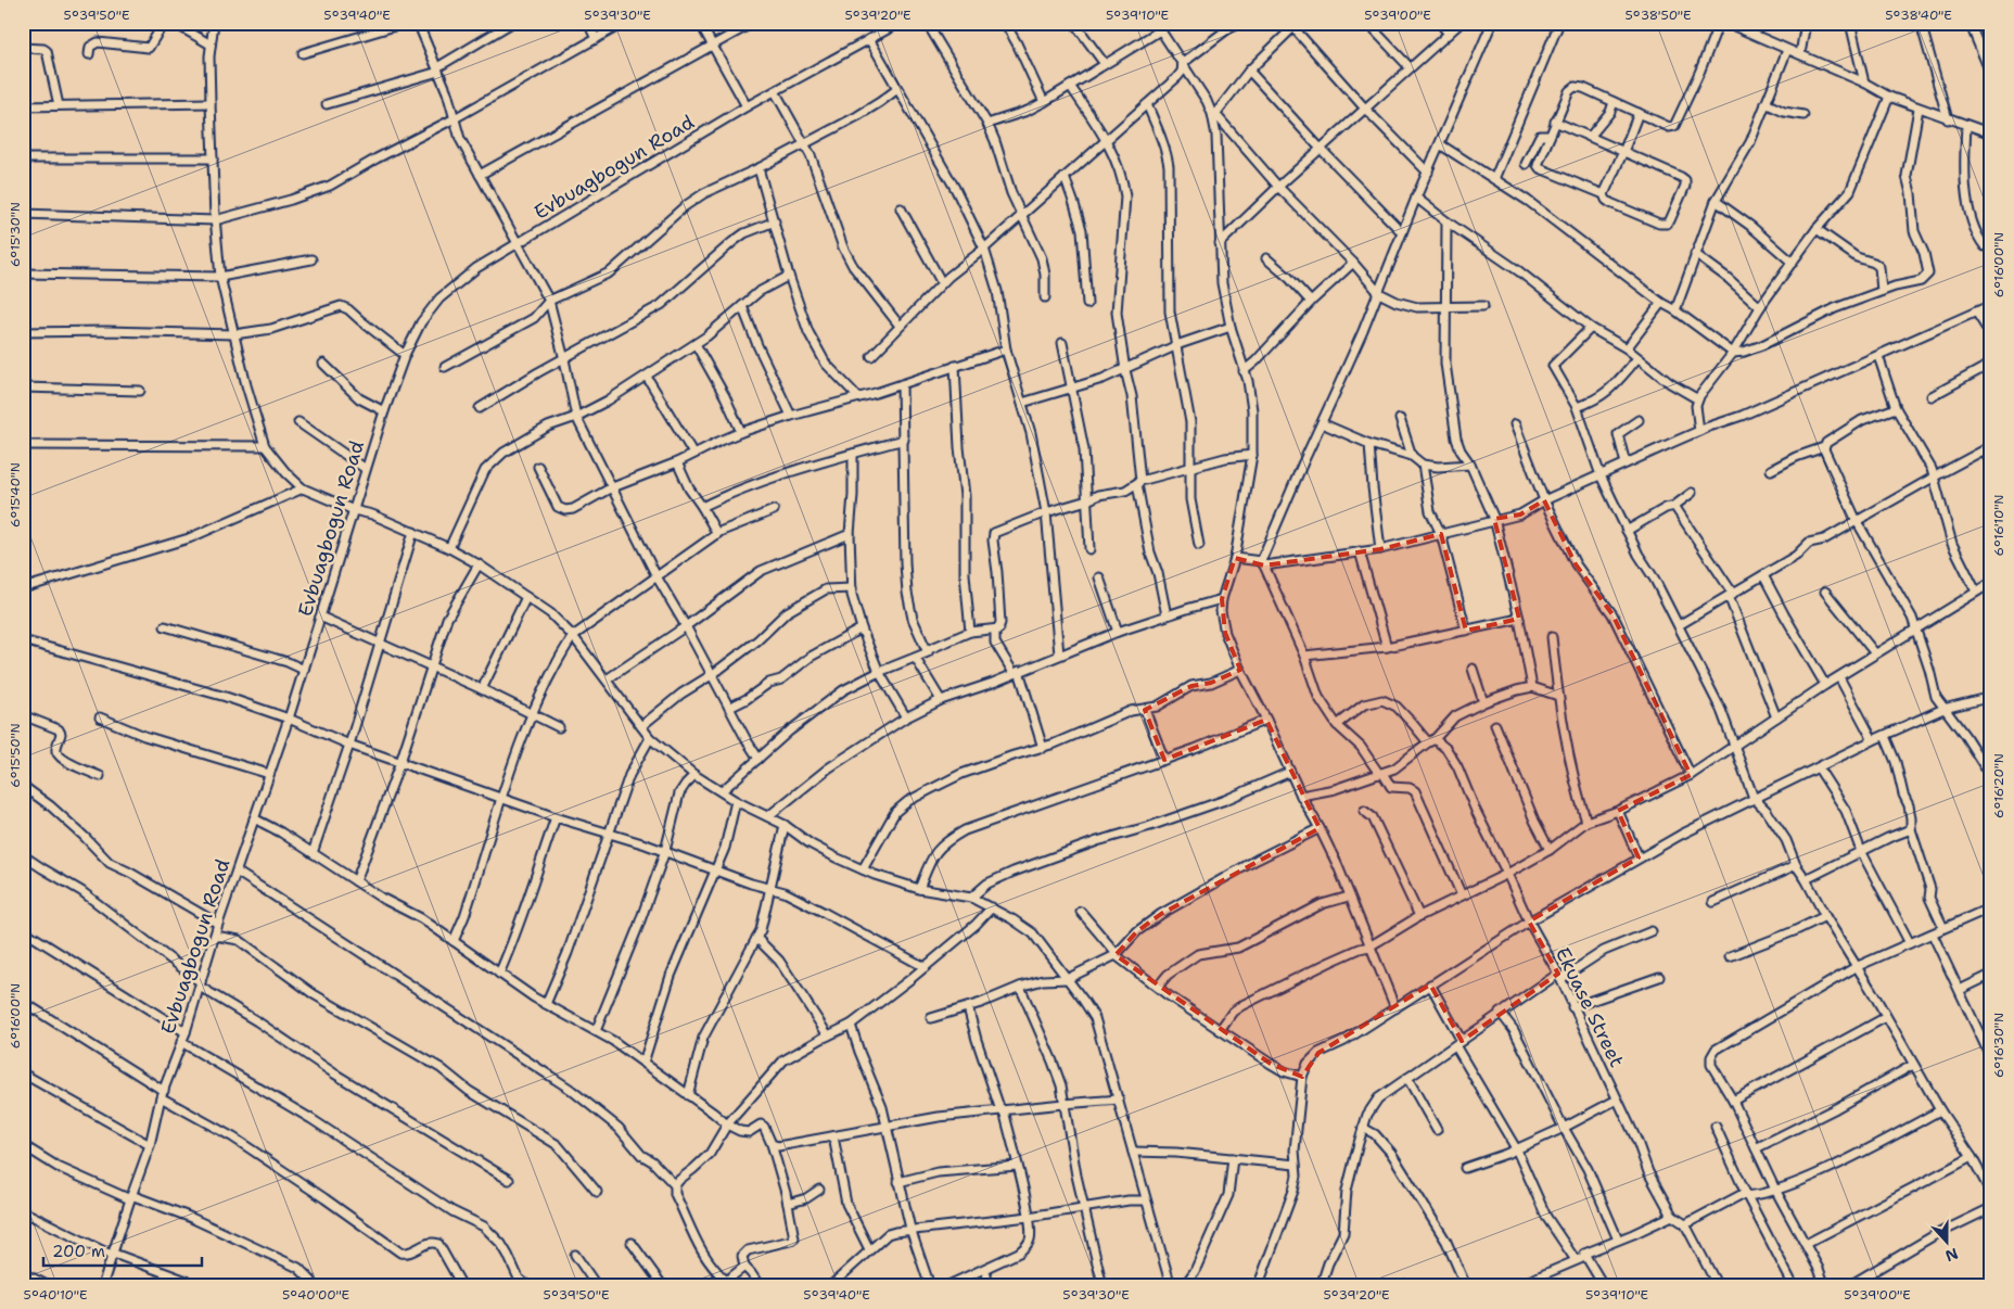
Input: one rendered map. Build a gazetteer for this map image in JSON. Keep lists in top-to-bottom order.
{
  "streets": {
    "street": ["Evbuagbogun Road", "Ekuase Street"]
  },
  "scale_bar": "200 m",
  "north": "bottom",
  "coordinates": [
    "5°39'50\"E",
    "5°39'40\"E",
    "5°39'30\"E",
    "5°39'20\"E",
    "5°39'10\"E",
    "5°39'00\"E",
    "5°38'50\"E",
    "5°38'40\"E",
    "6°15'30\"N",
    "6°16'00\"N",
    "6°15'40\"N",
    "6°16'10\"N",
    "6°15'50\"N",
    "6°16'20\"N",
    "6°16'30\"N",
    "5°40'10\"E",
    "5°40'00\"E"
  ]
}
